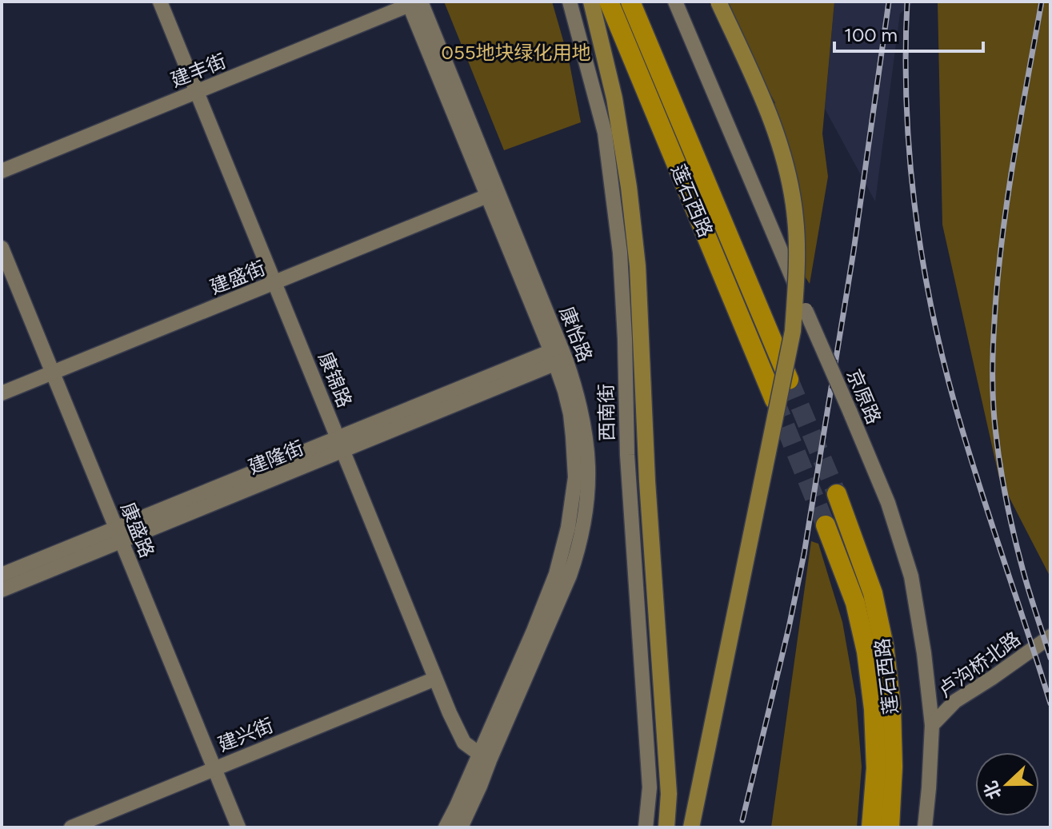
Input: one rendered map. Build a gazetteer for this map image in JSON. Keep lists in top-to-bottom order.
{
  "streets": {
    "highway": ["莲石西路"],
    "street": [
      "建丰街",
      "建盛街",
      "康怡路",
      "康锦路",
      "京原路",
      "西南街",
      "建隆街",
      "康盛路",
      "卢沟桥北路",
      "建兴街"
    ]
  },
  "crossings": [
    ["建丰街", "康怡路"],
    ["建丰街", "康锦路"],
    ["建盛街", "康怡路"],
    ["建盛街", "康锦路"],
    ["建盛街", "康盛路"],
    ["康怡路", "康锦路"],
    ["康怡路", "建隆街"],
    ["康锦路", "建隆街"],
    ["康锦路", "建兴街"],
    ["京原路", "卢沟桥北路"],
    ["建隆街", "康盛路"],
    ["康盛路", "建兴街"]
  ],
  "parks": ["055地块绿化用地"],
  "scale_bar": "100 m",
  "north": "left"
}
